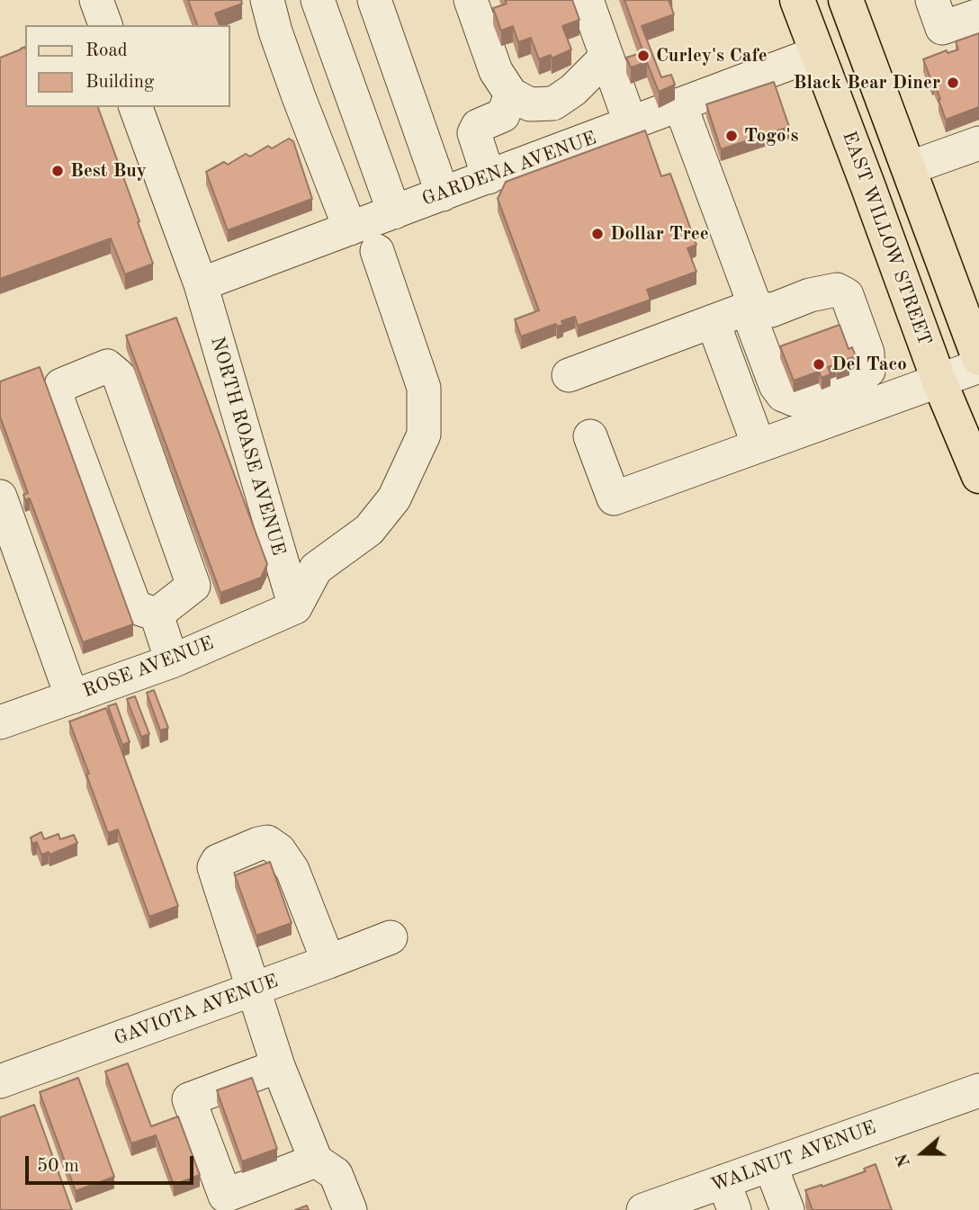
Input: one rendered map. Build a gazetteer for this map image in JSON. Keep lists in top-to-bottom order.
{
  "streets": {
    "main road": ["EAST WILLOW STREET"],
    "street": [
      "GARDENA AVENUE",
      "NORTH ROASE AVENUE",
      "ROSE AVENUE",
      "GAVIOTA AVENUE",
      "WALNUT AVENUE"
    ]
  },
  "crossings": [
    ["GARDENA AVENUE", "EAST WILLOW STREET"],
    ["GARDENA AVENUE", "NORTH ROASE AVENUE"],
    ["NORTH ROASE AVENUE", "ROSE AVENUE"]
  ],
  "places": [
    "Curley's Cafe",
    "Black Bear Diner",
    "Togo's",
    "Best Buy",
    "Dollar Tree",
    "Del Taco"
  ],
  "legend": ["Road", "Building"],
  "scale_bar": "50 m",
  "north": "left"
}
